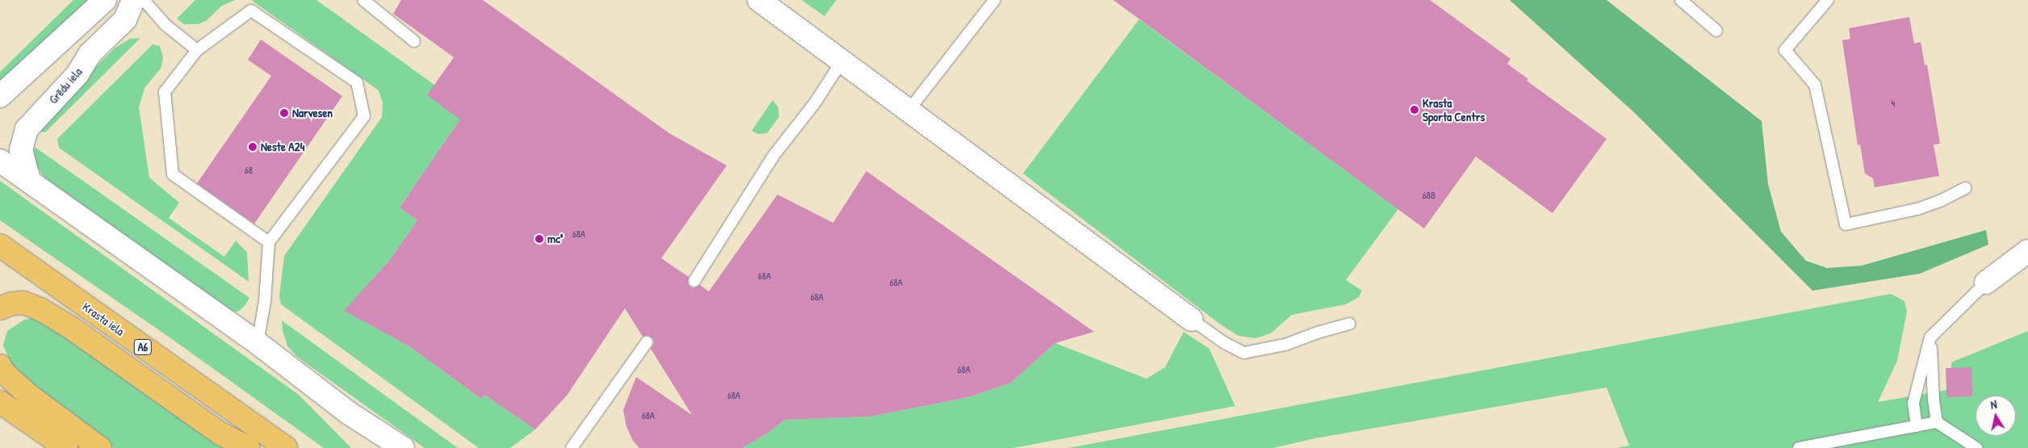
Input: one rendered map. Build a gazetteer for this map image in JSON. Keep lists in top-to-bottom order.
{
  "streets": {
    "highway": ["Krasta iela", "A6"],
    "street": ["Grēdu iela"]
  },
  "places": [
    "Krasta Sporta Centrs",
    "Narvesen",
    "Neste A24",
    "mc²"
  ],
  "house_numbers": [
    "4",
    "68",
    "68B",
    "68A",
    "68A",
    "68A",
    "68A",
    "68A",
    "68A",
    "68A"
  ],
  "north": "top"
}
